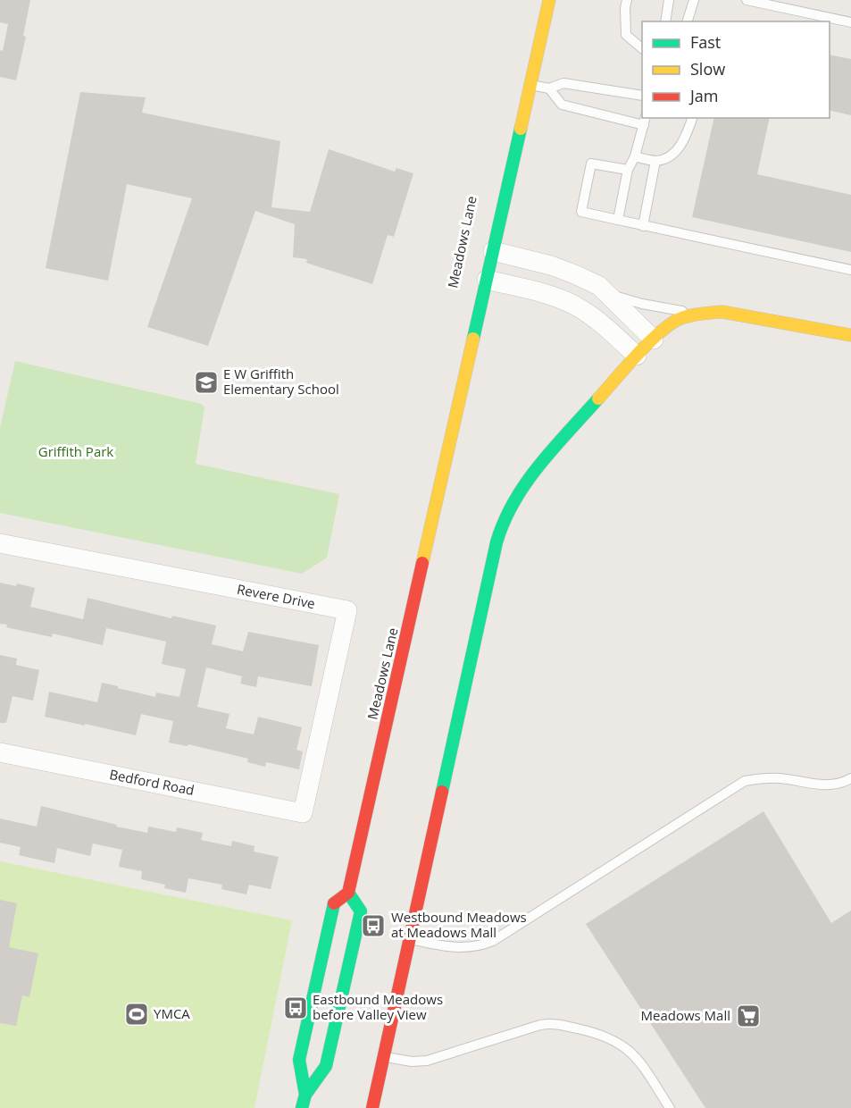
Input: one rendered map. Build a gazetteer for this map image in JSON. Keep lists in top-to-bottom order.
{
  "streets": {
    "street": ["Meadows Lane", "Revere Drive", "Bedford Road"]
  },
  "crossings": [
    ["Revere Drive", "Bedford Road"]
  ],
  "parks": ["Griffith Park"],
  "places": {
    "school or university": ["E W Griffith Elementary School"],
    "bus stop": ["Westbound Meadows at Meadows Mall", "Eastbound Meadows before Valley View"],
    "sports": ["YMCA"],
    "supermarket": ["Meadows Mall"]
  },
  "legend": ["Fast", "Slow", "Jam"]
}
